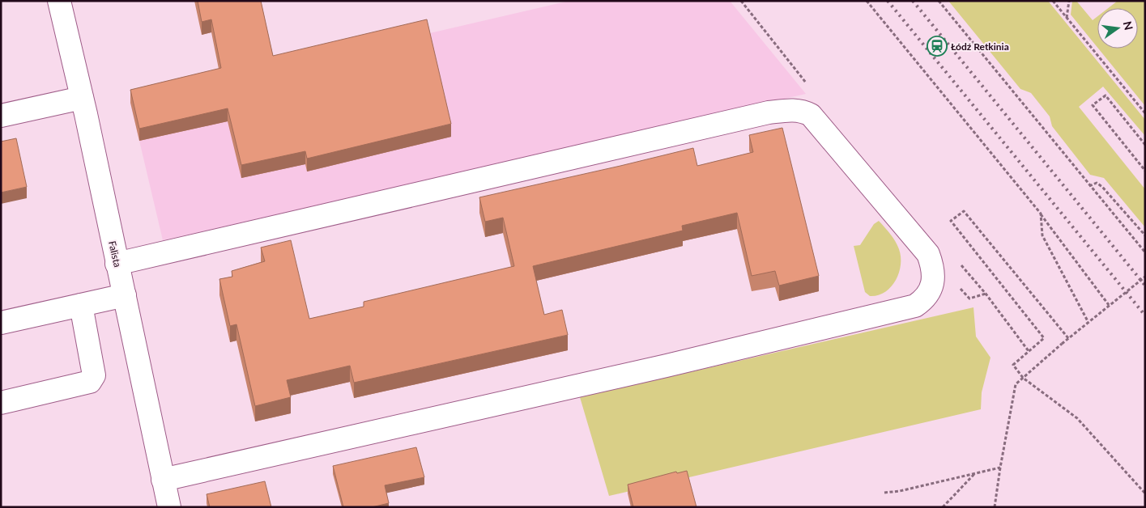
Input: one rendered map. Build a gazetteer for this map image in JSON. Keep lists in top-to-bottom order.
{
  "streets": {
    "street": ["Falista"]
  },
  "places": {
    "station": ["Łódź Retkinia"]
  },
  "north": "right"
}
